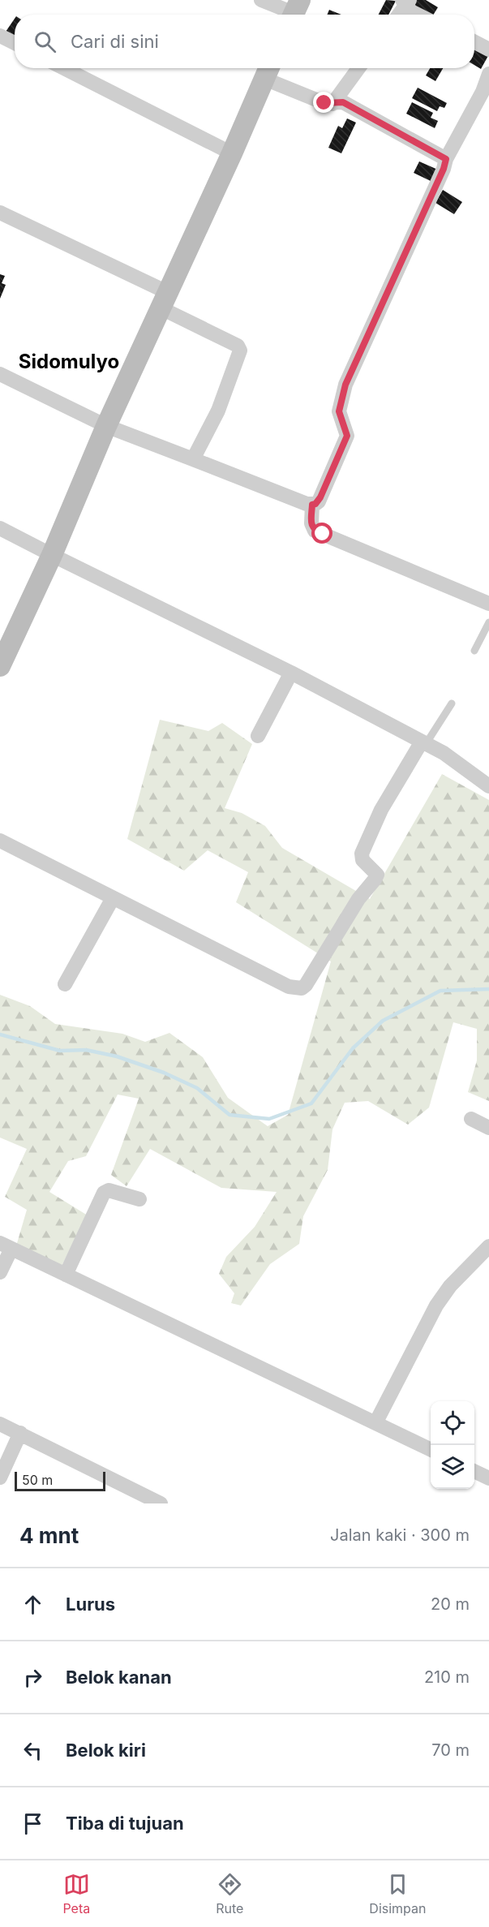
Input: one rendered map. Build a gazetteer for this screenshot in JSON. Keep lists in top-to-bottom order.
{
  "districts": ["Sidomulyo"],
  "scale_bar": "50 m",
  "page": {
    "search": "Cari di sini",
    "scale": "50 m",
    "heading": ["4 mnt", "Jalan kaki · 300 m"],
    "list": [
      ["Lurus", "20 m"],
      ["Belok kanan", "210 m"],
      ["Belok kiri", "70 m"],
      "Tiba di tujuan"
    ],
    "nav": ["Peta", "Rute", "Disimpan"]
  }
}
